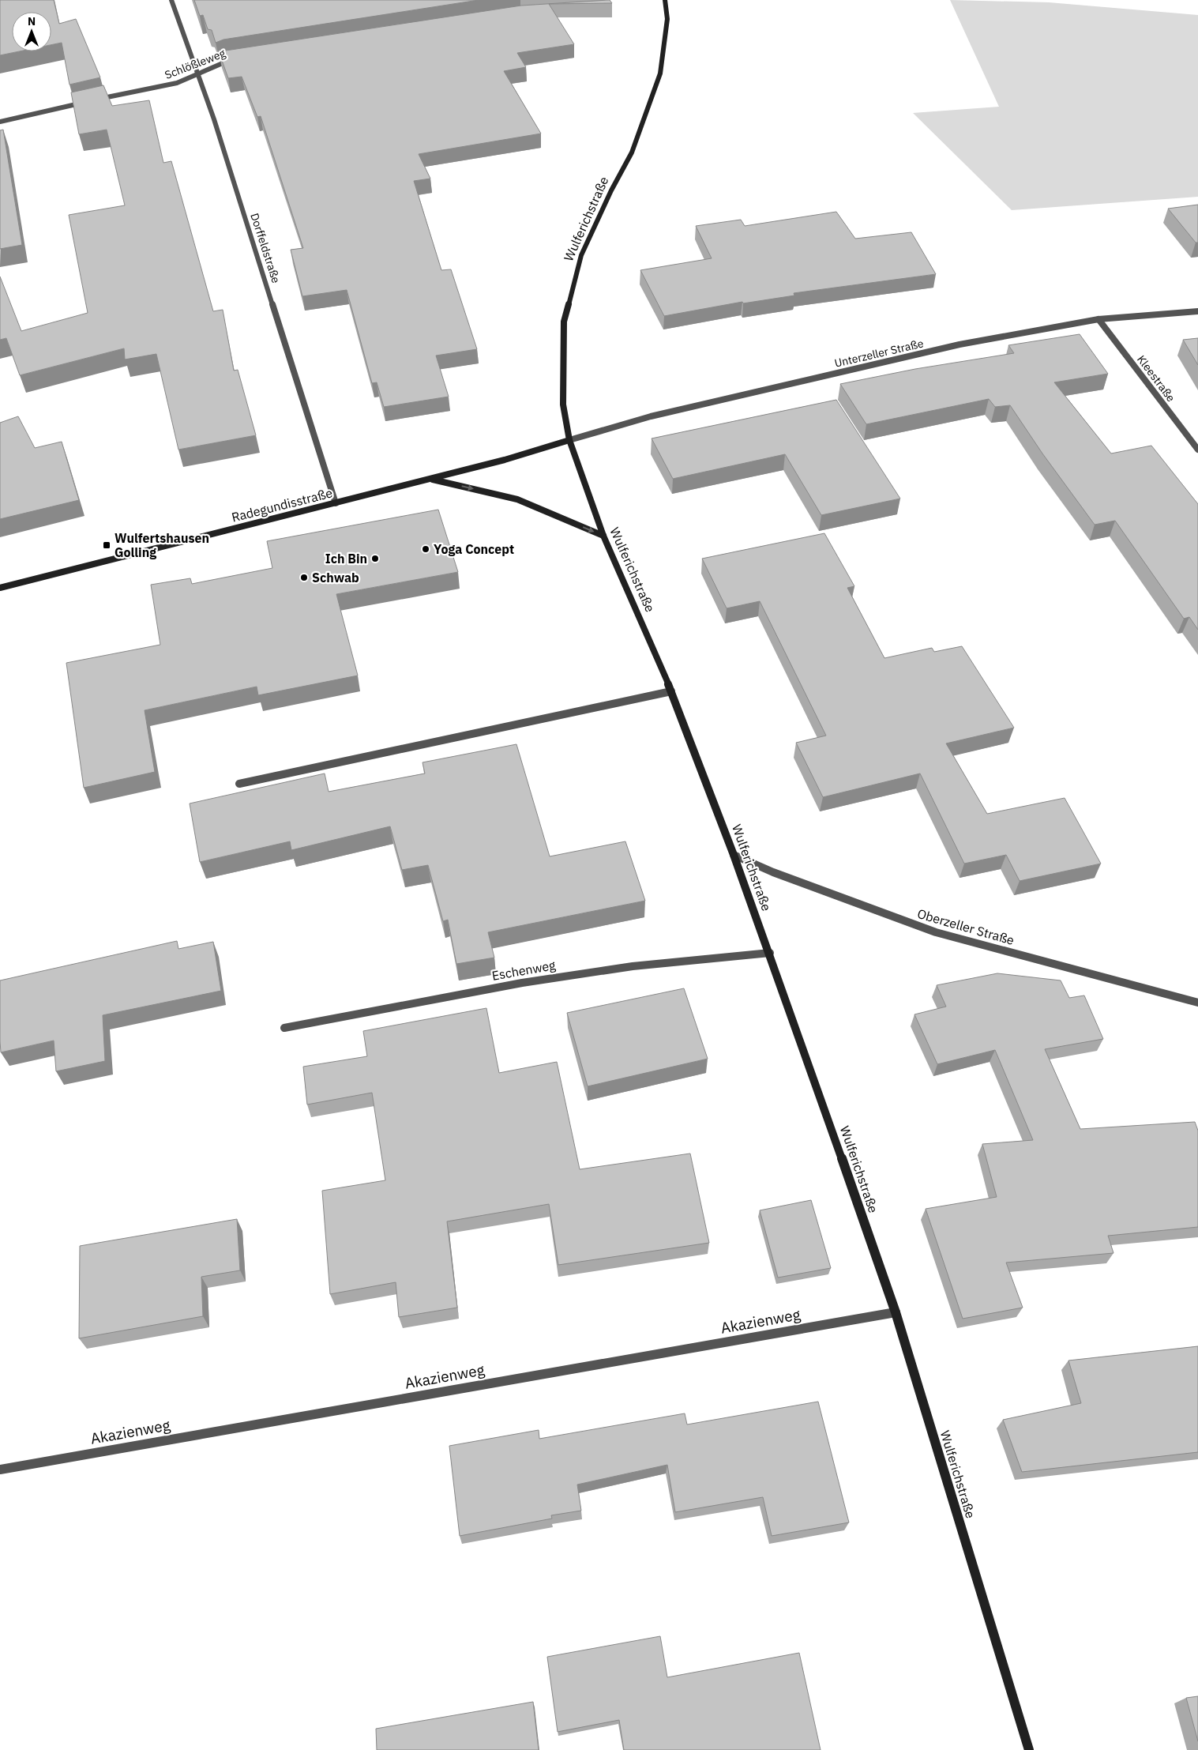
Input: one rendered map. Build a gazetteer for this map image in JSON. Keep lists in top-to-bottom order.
{
  "streets": {
    "main road": ["Wulferichstraße", "Radegundisstraße"],
    "street": [
      "Schlößleweg",
      "Dorffeldstraße",
      "Unterzeller Straße",
      "Kleestraße",
      "Oberzeller Straße",
      "Eschenweg",
      "Akazienweg"
    ]
  },
  "crossings": [
    ["Schlößleweg", "Dorffeldstraße"],
    ["Wulferichstraße", "Unterzeller Straße"],
    ["Wulferichstraße", "Radegundisstraße"],
    ["Wulferichstraße", "Oberzeller Straße"],
    ["Wulferichstraße", "Eschenweg"],
    ["Wulferichstraße", "Akazienweg"],
    ["Dorffeldstraße", "Radegundisstraße"],
    ["Unterzeller Straße", "Kleestraße"],
    ["Unterzeller Straße", "Radegundisstraße"]
  ],
  "places": {
    "transit": ["Wulfertshausen Golling"],
    "other": ["Yoga Concept", "Ich Bin", "Schwab"]
  },
  "north": "top"
}
